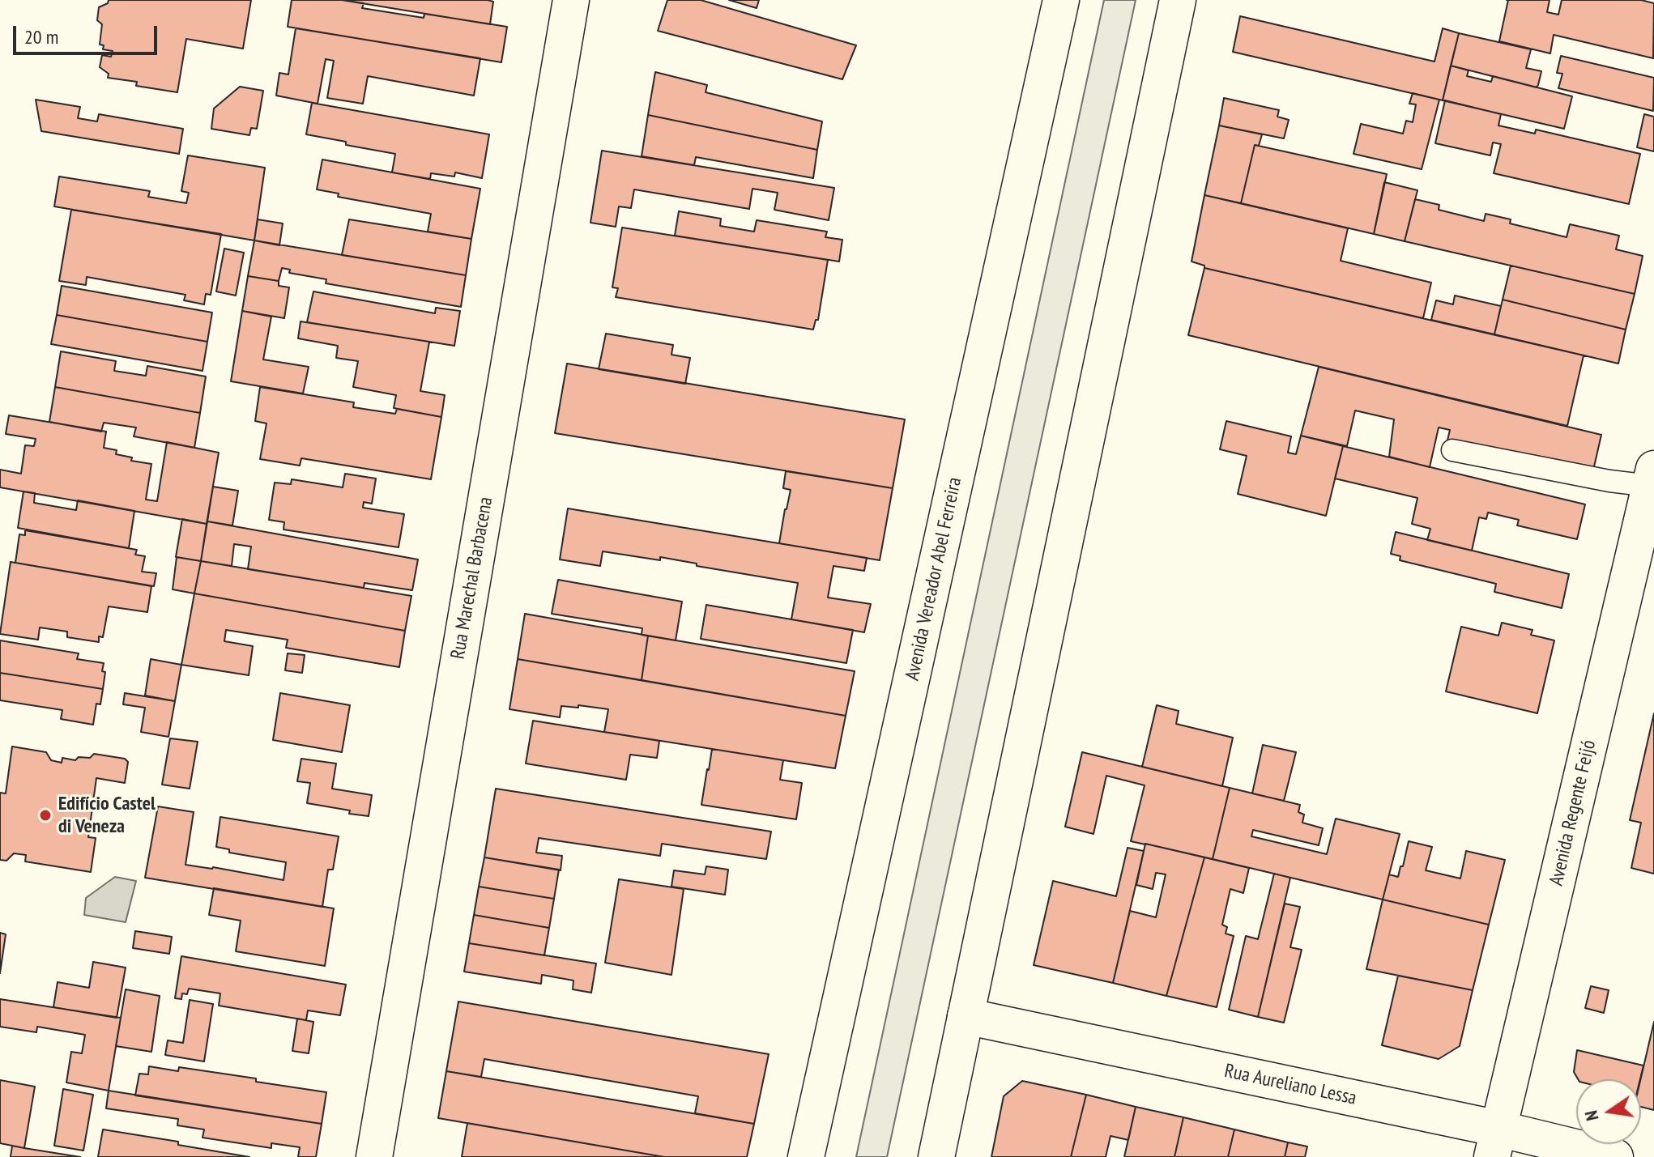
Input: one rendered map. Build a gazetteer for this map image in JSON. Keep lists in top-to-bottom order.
{
  "streets": {
    "main road": [
      "Rua Marechal Barbacena",
      "Avenida Vereador Abel Ferreira",
      "Avenida Regente Feijó",
      "Rua Aureliano Lessa"
    ]
  },
  "crossings": [
    ["Avenida Regente Feijó", "Rua Aureliano Lessa"]
  ],
  "places": ["Edifício Castel di Veneza"],
  "scale_bar": "20 m",
  "north": "left"
}
